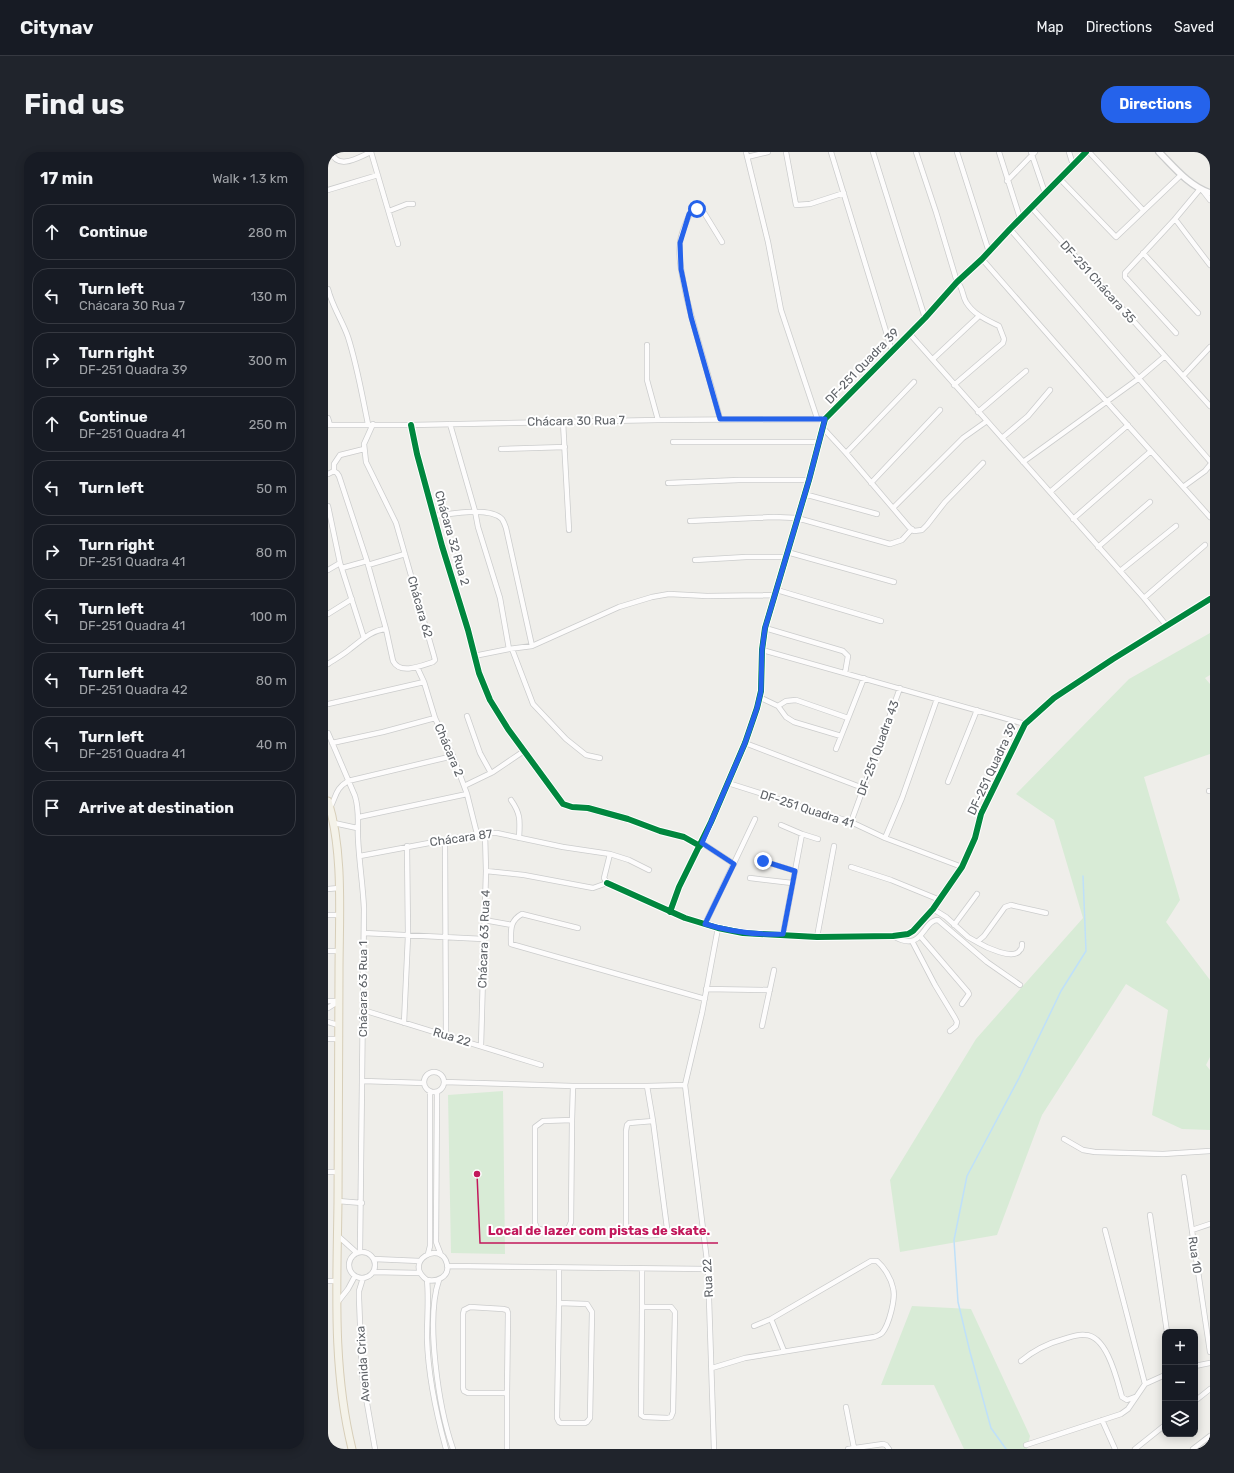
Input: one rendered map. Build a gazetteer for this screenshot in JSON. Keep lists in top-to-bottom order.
{
  "streets": {
    "street": [
      "DF-251 Chácara 35",
      "DF-251 Quadra 39",
      "Chácara 30 Rua 7",
      "Chácara 32 Rua 2",
      "Chácara 62",
      "DF-251 Quadra 43",
      "Chácara 2",
      "DF-251 Quadra 41",
      "Chácara 87",
      "Chácara 63 Rua 4",
      "Chácara 63 Rua 1",
      "Rua 22",
      "Rua 10",
      "Avenida Crixa"
    ]
  },
  "crossings": [
    ["DF-251 Chácara 35", "DF-251 Quadra 39"],
    ["DF-251 Quadra 39", "Chácara 30 Rua 7"],
    ["DF-251 Quadra 39", "DF-251 Quadra 43"],
    ["DF-251 Quadra 39", "DF-251 Quadra 41"],
    ["Chácara 30 Rua 7", "Chácara 32 Rua 2"],
    ["Chácara 62", "Chácara 2"],
    ["DF-251 Quadra 43", "DF-251 Quadra 41"],
    ["Chácara 2", "Chácara 87"],
    ["Chácara 87", "Chácara 63 Rua 4"],
    ["Chácara 63 Rua 4", "Chácara 63 Rua 1"],
    ["Chácara 63 Rua 4", "Rua 22"],
    ["Chácara 63 Rua 1", "Rua 22"],
    ["Chácara 63 Rua 1", "Avenida Crixa"]
  ],
  "places": ["Local de lazer com pistas de skate."],
  "page": {
    "header": "Citynav",
    "nav": ["Map", "Directions", "Saved"],
    "buttons": "Directions",
    "title": "Find us",
    "heading": ["17 min", "Walk · 1.3 km"],
    "list": [
      ["Continue", "280 m"],
      ["Turn left", "Chácara 30 Rua 7", "130 m"],
      ["Turn right", "DF-251 Quadra 39", "300 m"],
      ["Continue", "DF-251 Quadra 41", "250 m"],
      ["Turn left", "50 m"],
      ["Turn right", "DF-251 Quadra 41", "80 m"],
      ["Turn left", "DF-251 Quadra 41", "100 m"],
      ["Turn left", "DF-251 Quadra 42", "80 m"],
      ["Turn left", "DF-251 Quadra 41", "40 m"],
      "Arrive at destination"
    ],
    "map_buttons": ["+", "−"]
  }
}
